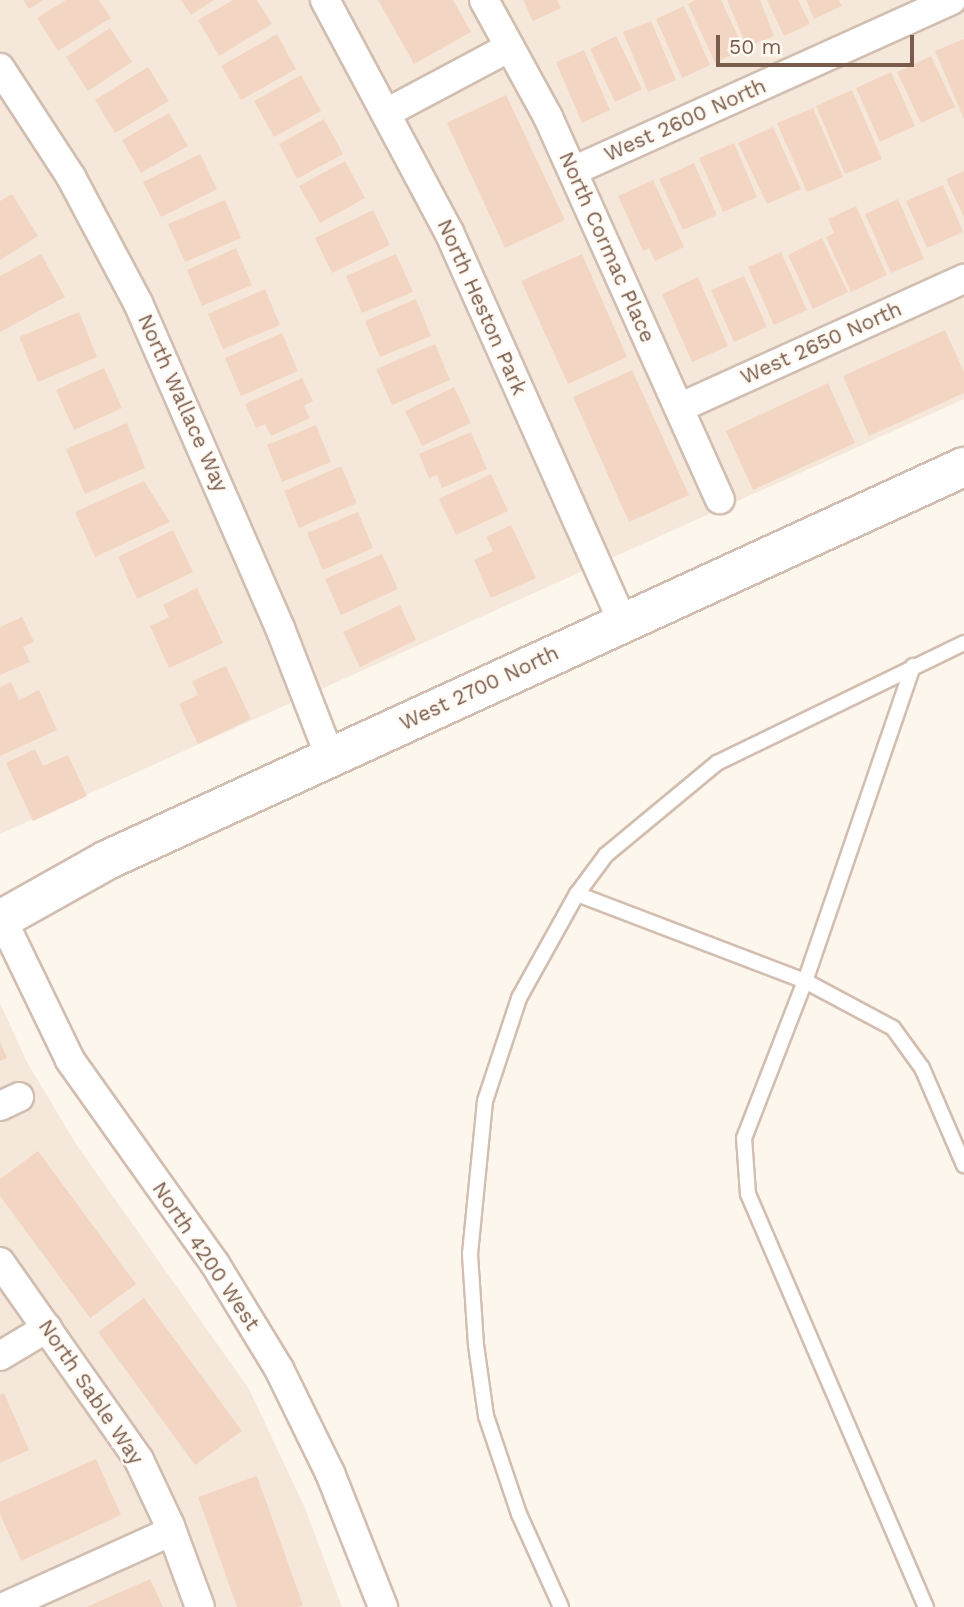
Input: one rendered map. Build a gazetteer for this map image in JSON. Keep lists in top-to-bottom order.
{
  "streets": {
    "street": [
      "West 2600 North",
      "North Cormac Place",
      "North Heston Park",
      "West 2650 North",
      "North Wallace Way",
      "West 2700 North",
      "North 4200 West",
      "North Sable Way"
    ]
  },
  "crossings": [
    ["West 2600 North", "North Cormac Place"],
    ["North Cormac Place", "West 2650 North"],
    ["North Heston Park", "West 2700 North"],
    ["North Wallace Way", "West 2700 North"],
    ["West 2700 North", "North 4200 West"]
  ],
  "scale_bar": "50 m"
}
